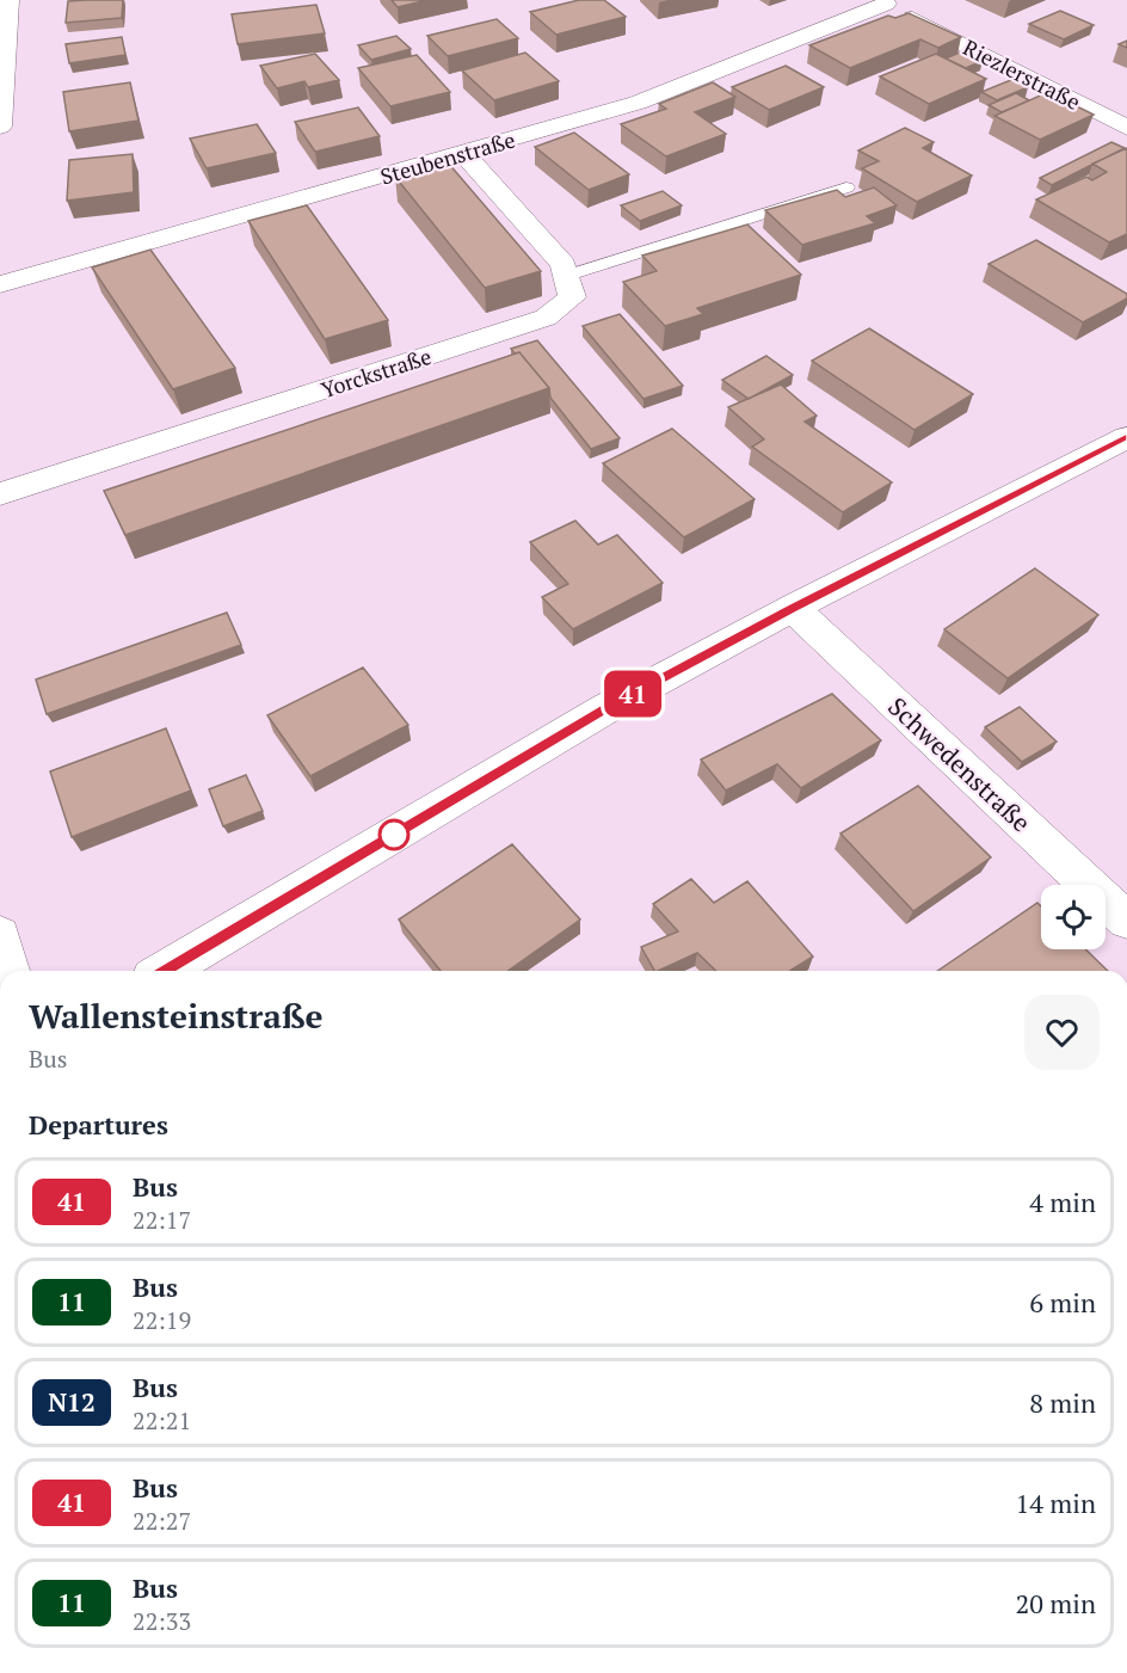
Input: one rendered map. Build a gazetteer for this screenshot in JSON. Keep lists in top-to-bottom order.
{
  "streets": {
    "street": [
      "Riezlerstraße",
      "Steubenstraße",
      "Yorckstraße",
      "Schwedenstraße"
    ]
  },
  "crossings": [
    ["Riezlerstraße", "Steubenstraße"]
  ],
  "lines": ["bus line 41"],
  "page": {
    "on_map": "41",
    "heading": [
      ["Wallensteinstraße", "Bus"],
      "Departures"
    ],
    "list": [
      {
        "mark": "41",
        "name": "Bus",
        "note": "22:17",
        "value": "4 min"
      },
      {
        "mark": "11",
        "name": "Bus",
        "note": "22:19",
        "value": "6 min"
      },
      {
        "mark": "N12",
        "name": "Bus",
        "note": "22:21",
        "value": "8 min"
      },
      {
        "mark": "41",
        "name": "Bus",
        "note": "22:27",
        "value": "14 min"
      },
      {
        "mark": "11",
        "name": "Bus",
        "note": "22:33",
        "value": "20 min"
      }
    ]
  }
}
